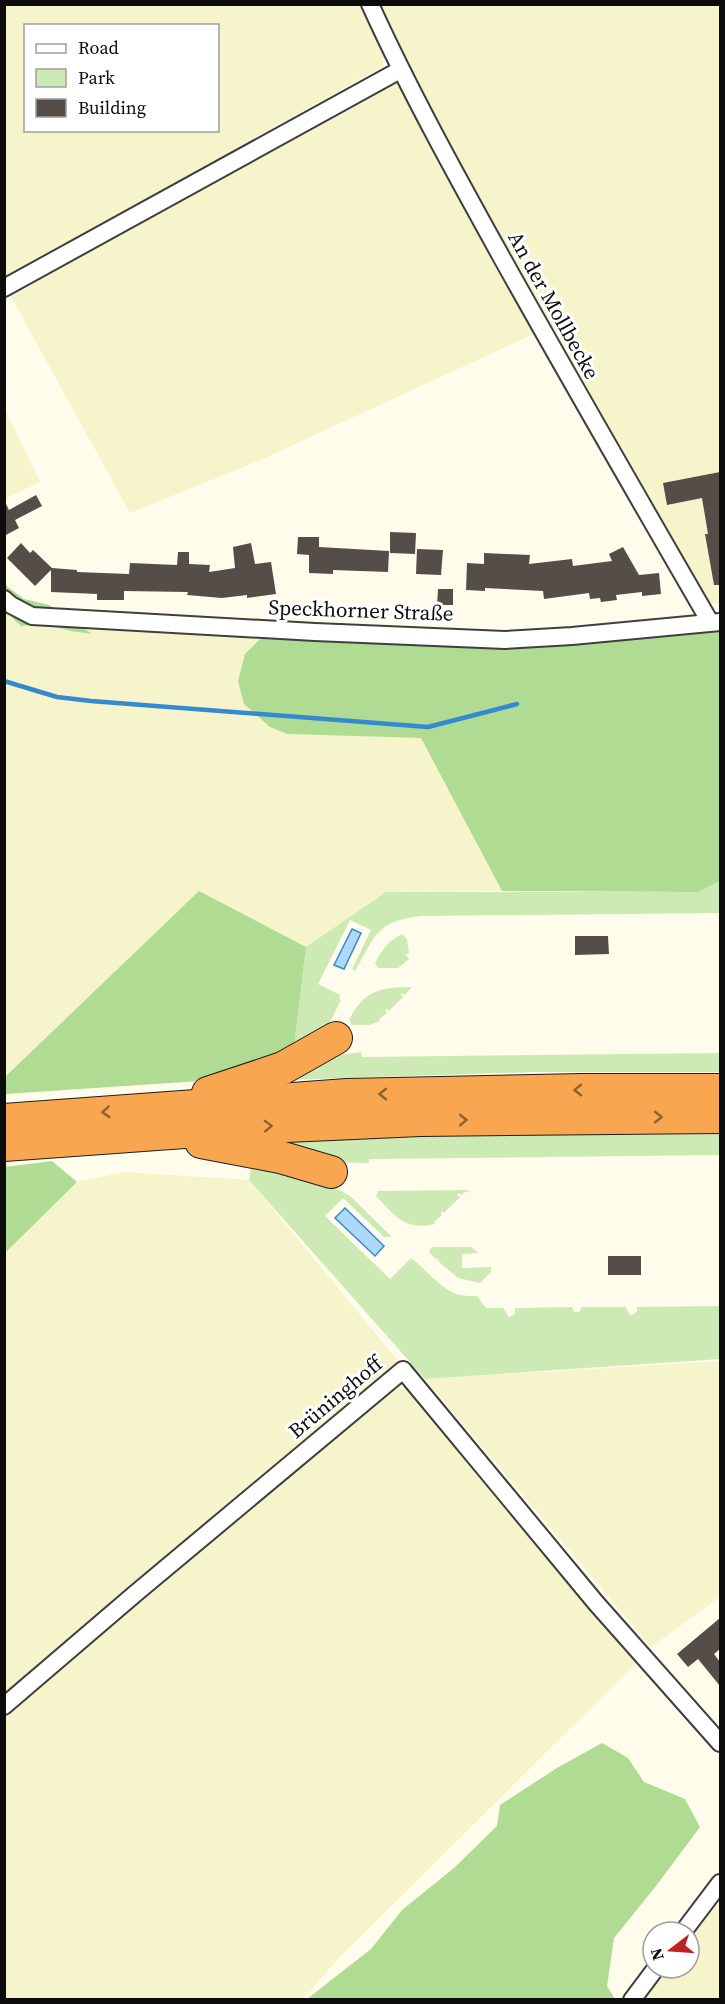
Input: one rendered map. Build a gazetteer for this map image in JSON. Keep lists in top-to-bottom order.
{
  "streets": {
    "street": ["An der Mollbecke", "Speckhorner Straße", "Brüninghoff"]
  },
  "crossings": [
    ["An der Mollbecke", "Speckhorner Straße"]
  ],
  "legend": ["Road", "Park", "Building"],
  "north": "left"
}
